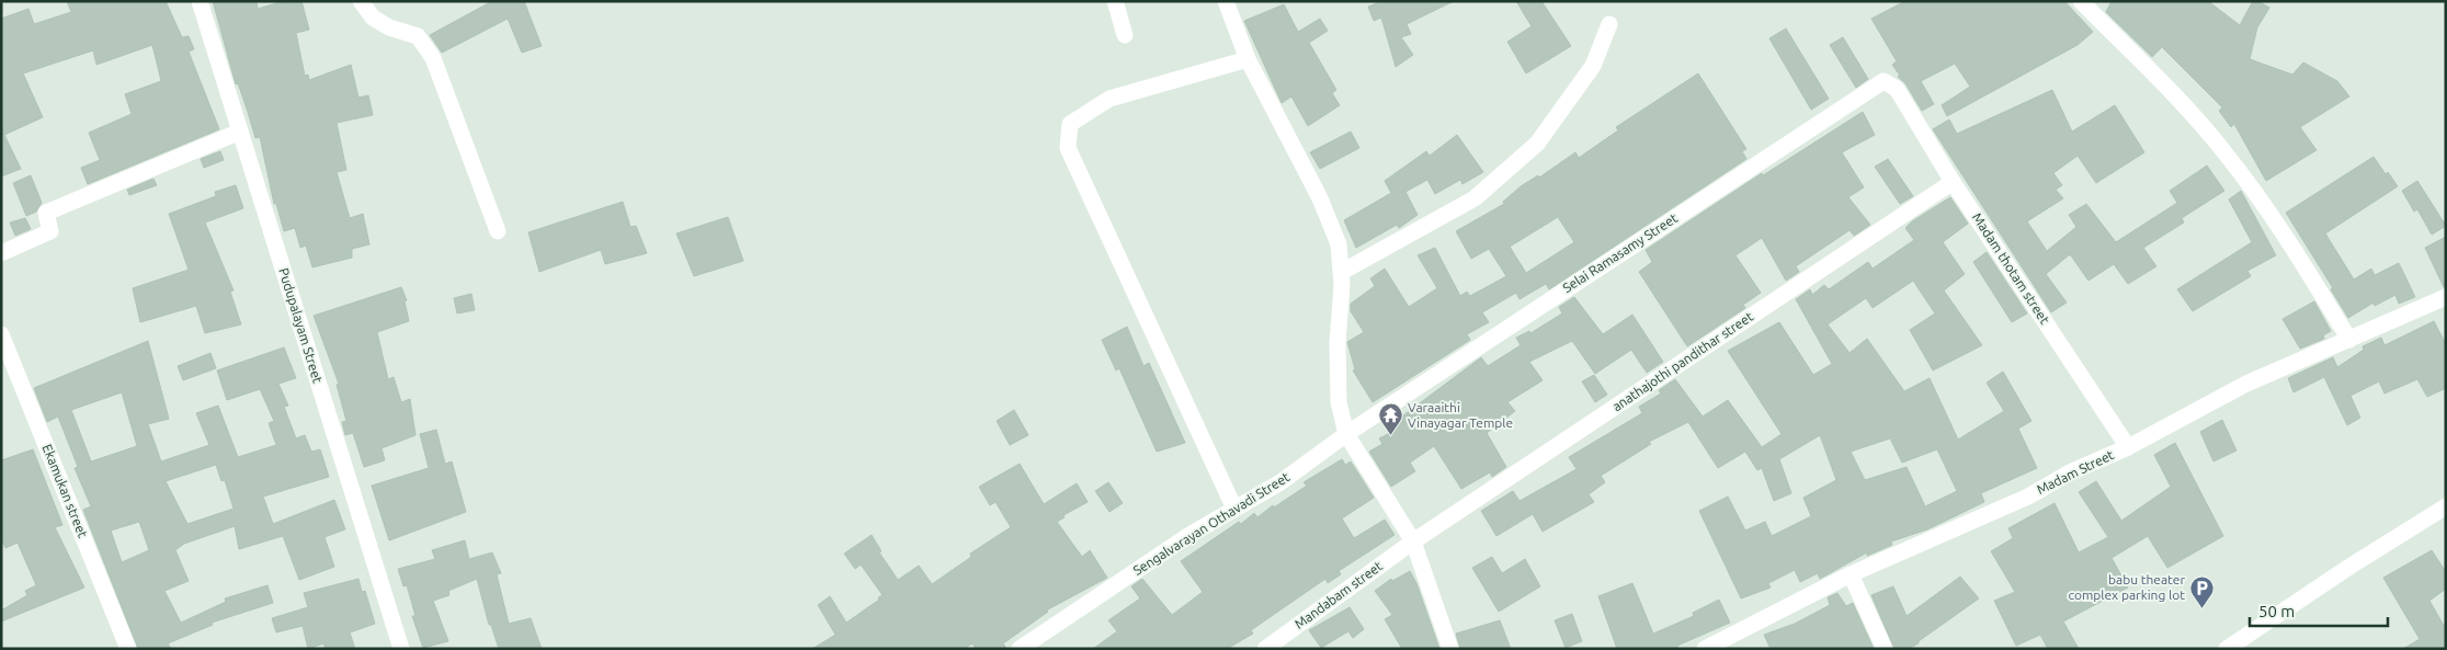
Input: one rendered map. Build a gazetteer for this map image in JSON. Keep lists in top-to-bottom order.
{
  "streets": {
    "street": [
      "Selai Ramasamy Street",
      "Madam thotam street",
      "Pudupalayam Street",
      "anathajothi pandithar street",
      "Madam Street",
      "Ekamukan street",
      "Sengalvarayan Othavadi Street",
      "Mandabam street"
    ]
  },
  "crossings": [
    ["Selai Ramasamy Street", "Madam thotam street"],
    ["Selai Ramasamy Street", "Sengalvarayan Othavadi Street"],
    ["Madam thotam street", "anathajothi pandithar street"],
    ["Madam thotam street", "Madam Street"],
    ["anathajothi pandithar street", "Mandabam street"]
  ],
  "places": {
    "temple": ["Varaaithi Vinayagar Temple"],
    "parking": ["babu theater complex parking lot"]
  },
  "scale_bar": "50 m"
}
